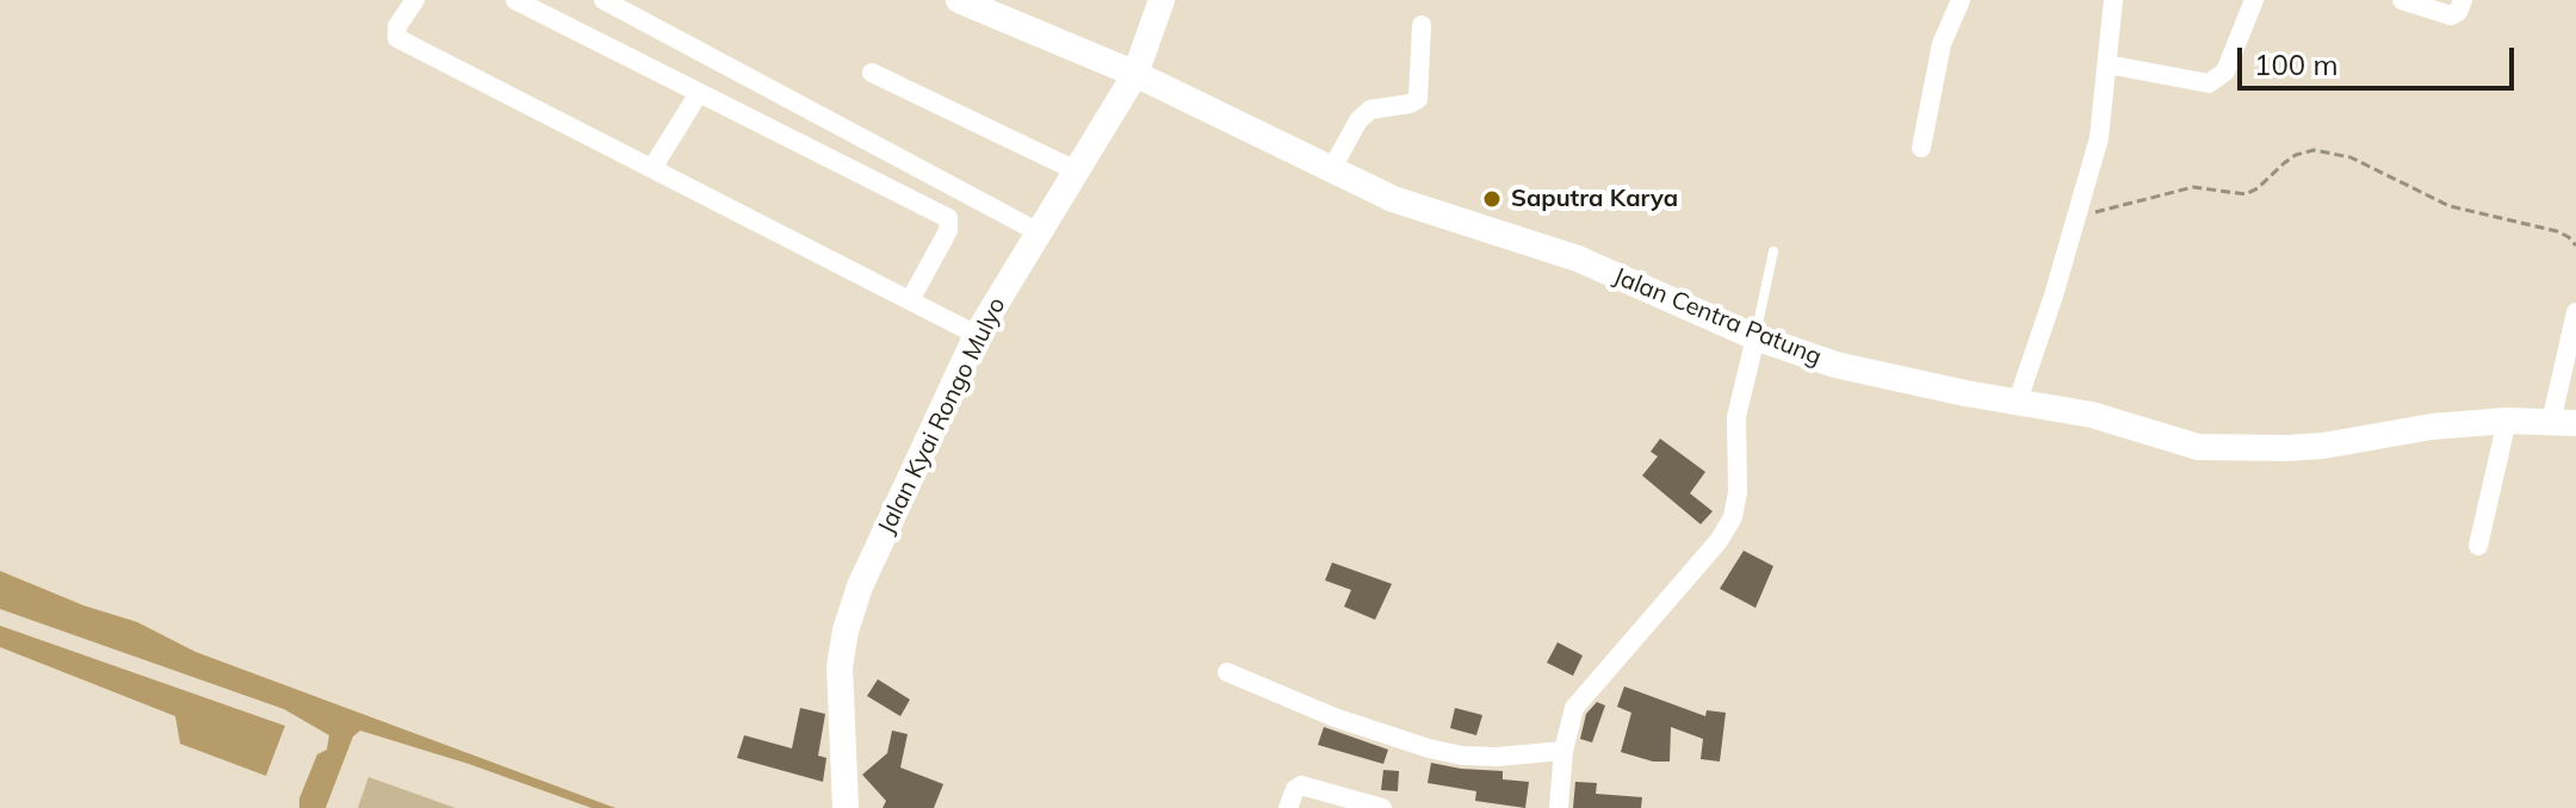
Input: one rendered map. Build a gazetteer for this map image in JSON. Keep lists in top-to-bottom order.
{
  "streets": {
    "street": ["Jalan Centra Patung", "Jalan Kyai Rongo Mulyo"]
  },
  "crossings": [
    ["Jalan Centra Patung", "Jalan Kyai Rongo Mulyo"]
  ],
  "places": ["Saputra Karya"],
  "scale_bar": "100 m"
}
